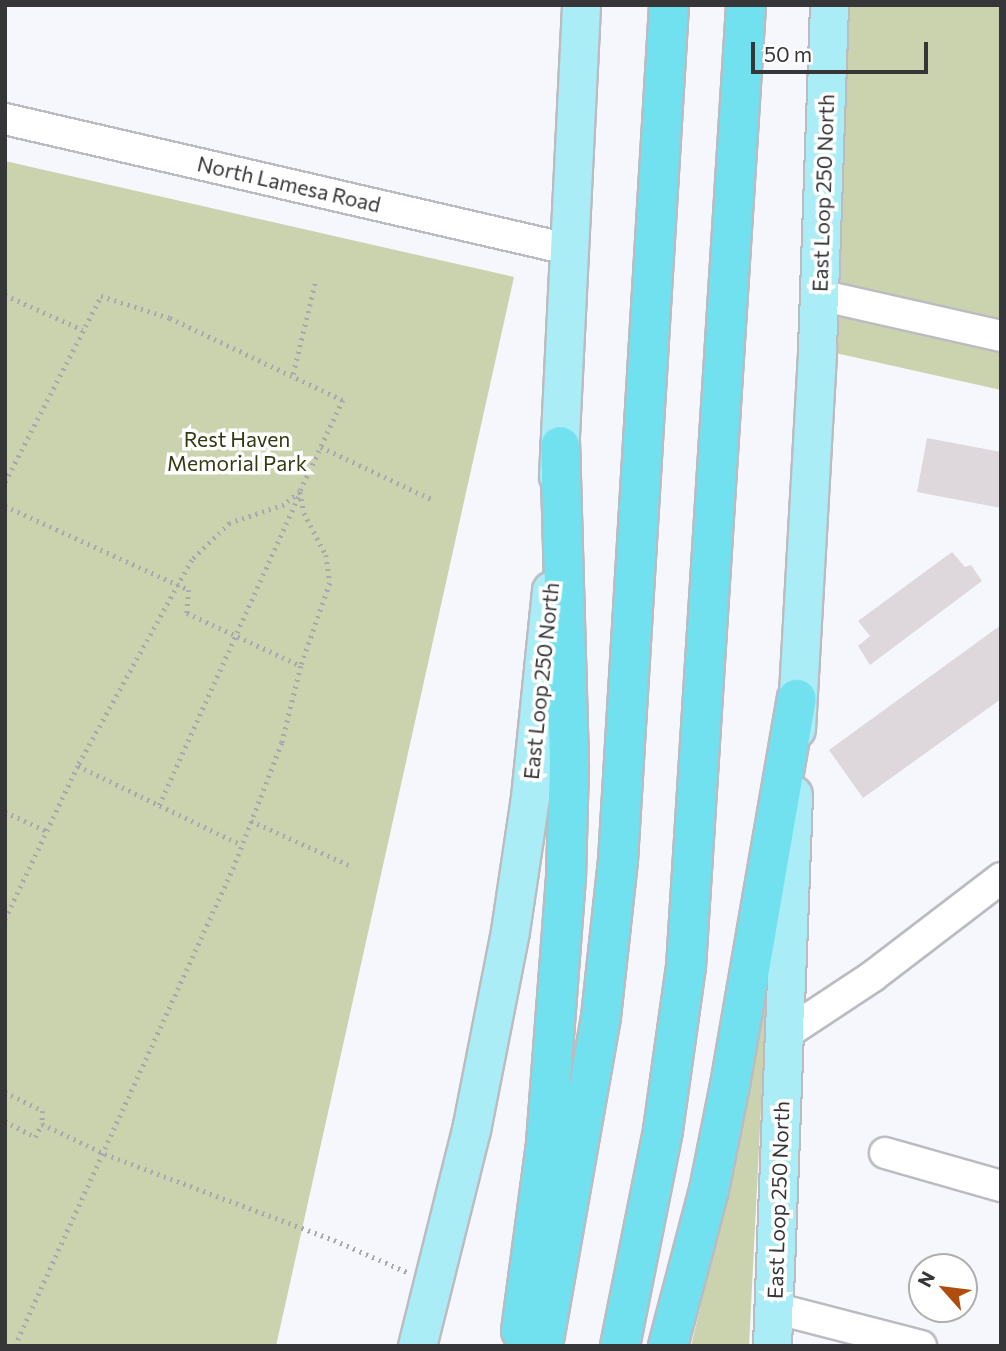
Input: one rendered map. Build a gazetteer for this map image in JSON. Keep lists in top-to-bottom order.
{
  "streets": {
    "main road": ["East Loop 250 North"],
    "street": ["North Lamesa Road"]
  },
  "crossings": [
    ["North Lamesa Road", "East Loop 250 North"]
  ],
  "parks": ["Rest Haven Memorial Park"],
  "scale_bar": "50 m",
  "north": "top left"
}
